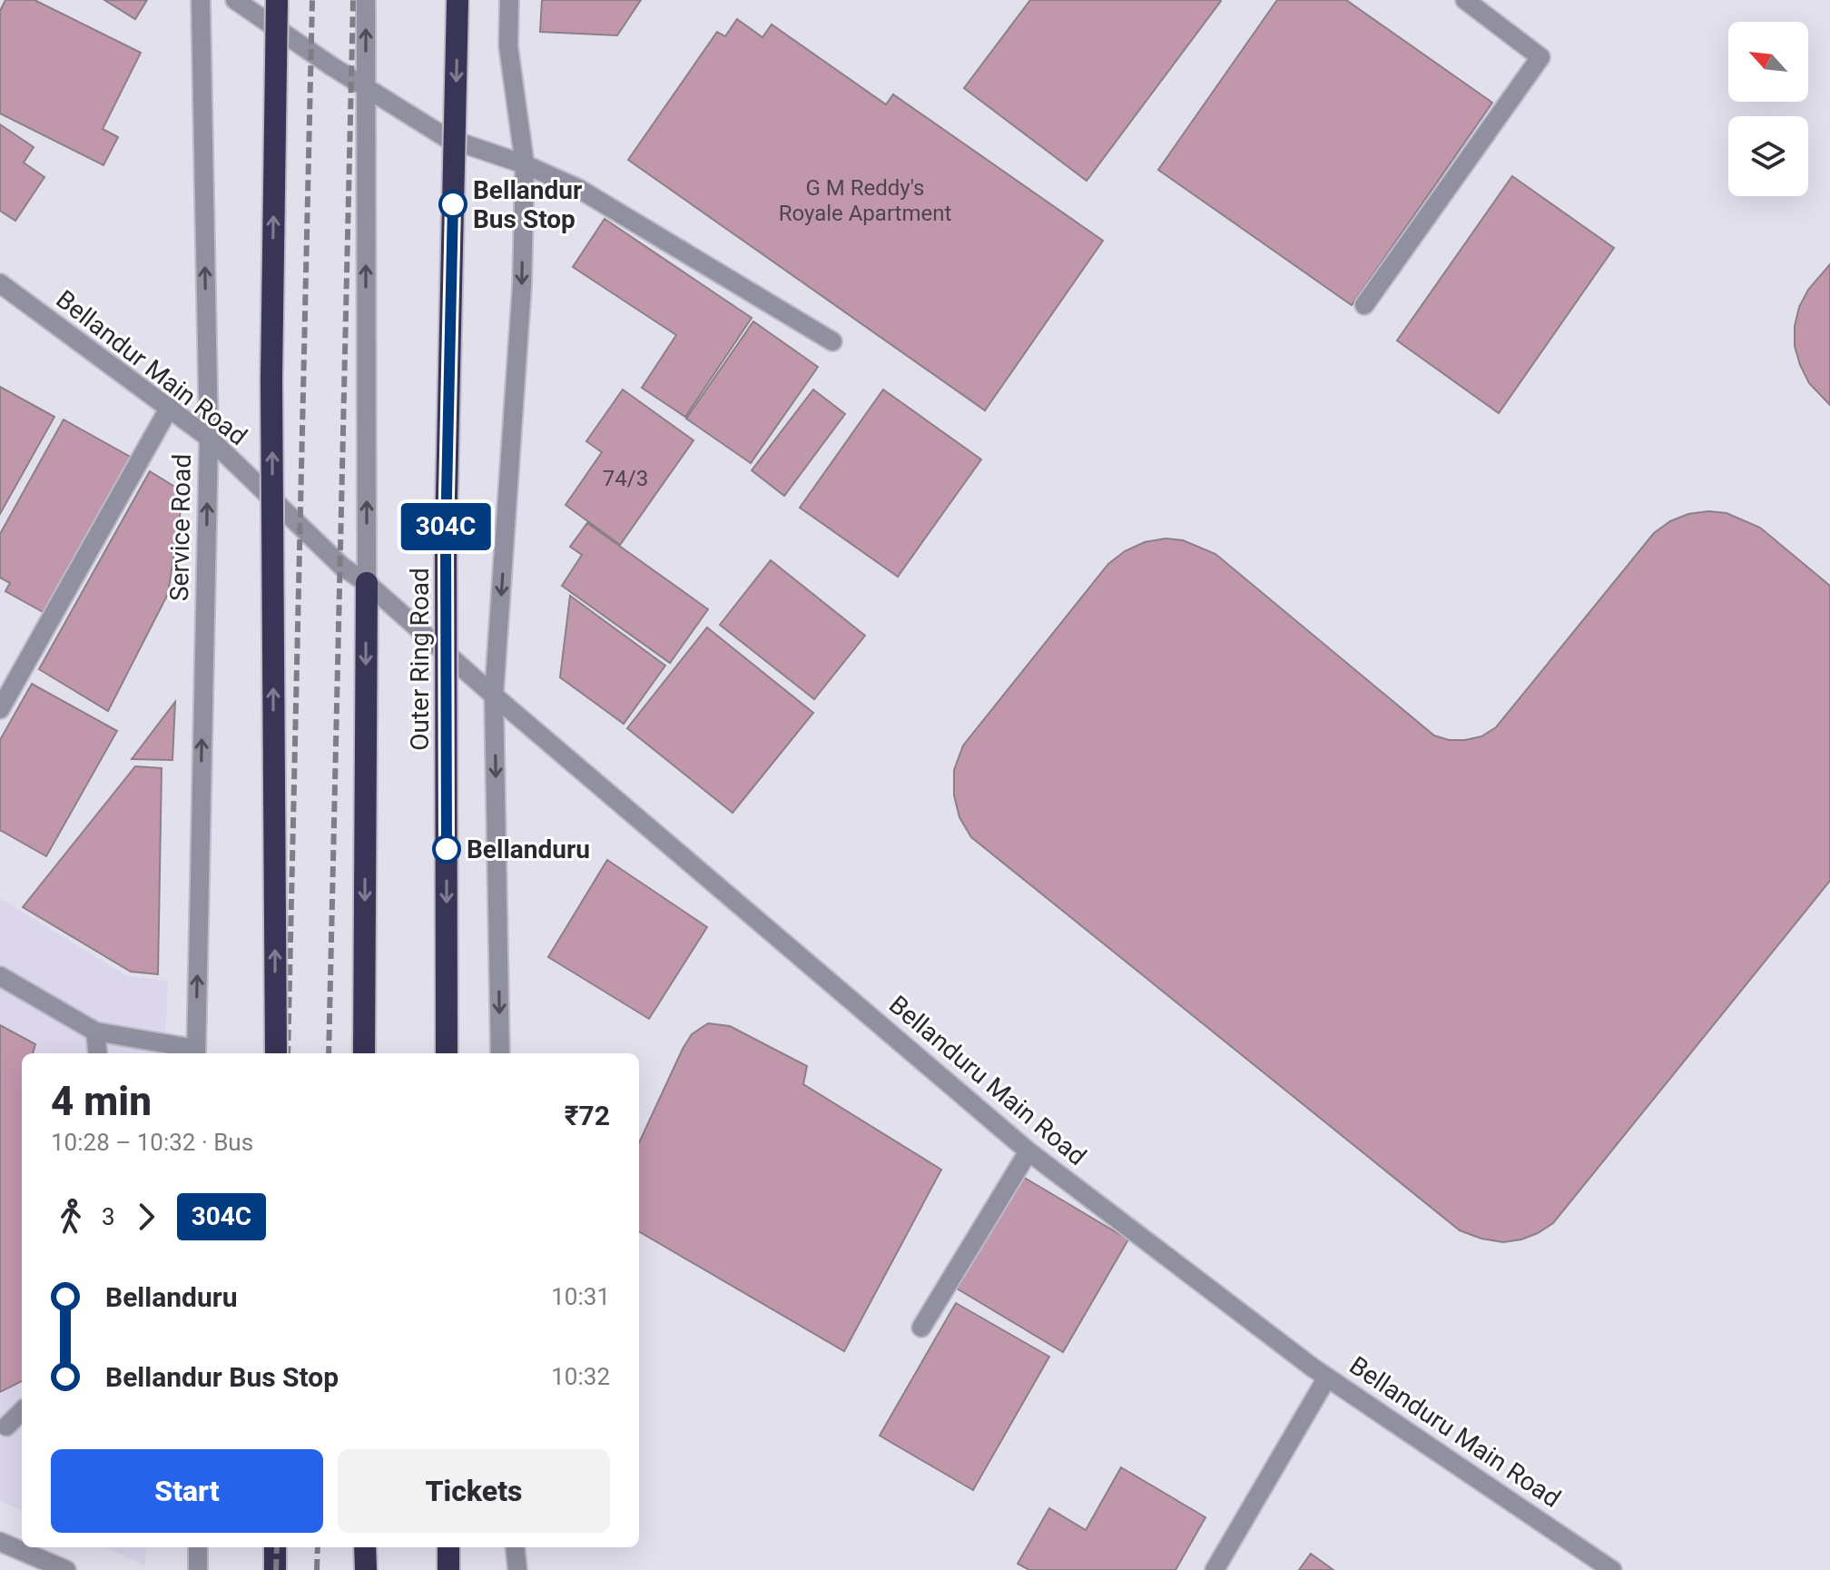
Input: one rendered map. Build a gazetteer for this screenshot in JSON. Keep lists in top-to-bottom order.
{
  "streets": {
    "highway": ["Outer Ring Road"],
    "street": ["Bellandur Main Road", "Service Road", "Bellanduru Main Road"]
  },
  "crossings": [
    ["Bellandur Main Road", "Service Road"],
    ["Bellandur Main Road", "Bellanduru Main Road"]
  ],
  "places": ["Bellandur Bus Stop", "Bellanduru"],
  "lines": ["bus line 304C"],
  "house_numbers": ["G M Reddy's Royale Apartment", "74/3"],
  "north": "top left",
  "page": {
    "on_map": "304C",
    "heading": ["4 min", "10:28 – 10:32 · Bus", "₹72"],
    "legs": ["3", "304C"],
    "list": [
      {
        "name": "Bellanduru",
        "value": "10:31"
      },
      {
        "name": "Bellandur Bus Stop",
        "value": "10:32"
      }
    ],
    "buttons": ["Start", "Tickets"]
  }
}
